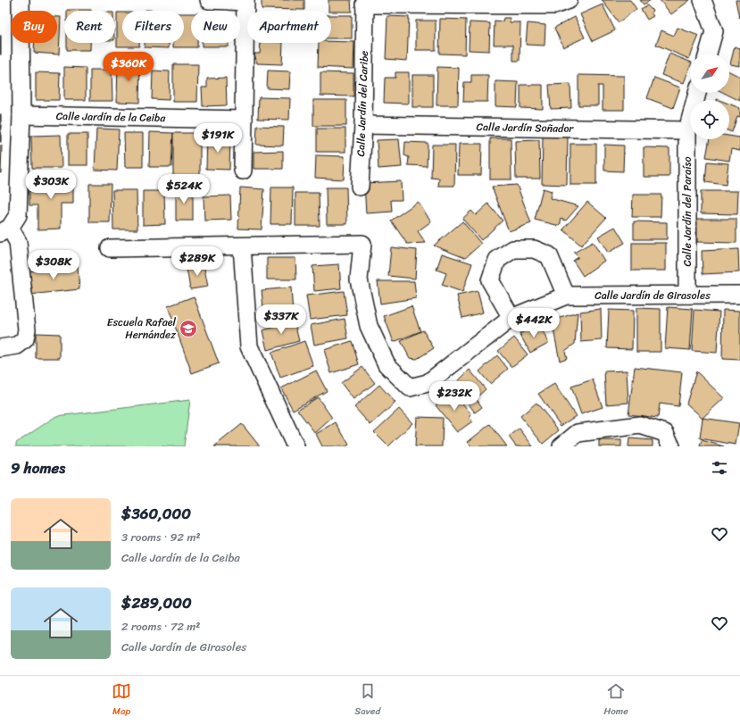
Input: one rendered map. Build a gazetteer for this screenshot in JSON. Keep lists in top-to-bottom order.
{
  "streets": {
    "street": [
      "Calle Jardín del Caribe",
      "Calle Jardín de la Ceiba",
      "Calle Jardín Soñador",
      "Calle Jardín del Paraíso",
      "Calle Jardín de Girasoles"
    ]
  },
  "crossings": [
    ["Calle Jardín del Caribe", "Calle Jardín Soñador"],
    ["Calle Jardín Soñador", "Calle Jardín del Paraíso"],
    ["Calle Jardín del Paraíso", "Calle Jardín de Girasoles"]
  ],
  "places": {
    "school or university": ["Escuela Rafael Hernández"]
  },
  "north": "top right",
  "page": {
    "chip": [
      "Buy",
      "Rent",
      "Filters",
      "New",
      "Apartment"
    ],
    "price": [
      "$360K",
      "$191K",
      "$303K",
      "$524K",
      "$289K",
      "$308K",
      "$337K",
      "$442K",
      "$232K"
    ],
    "heading": "9 homes",
    "list": [
      {
        "name": "$360,000",
        "note": "3 rooms · 92 m² · Calle Jardín de la Ceiba"
      },
      {
        "name": "$289,000",
        "note": "2 rooms · 72 m² · Calle Jardín de Girasoles"
      }
    ],
    "tabs": ["Map", "Saved", "Home"]
  }
}
